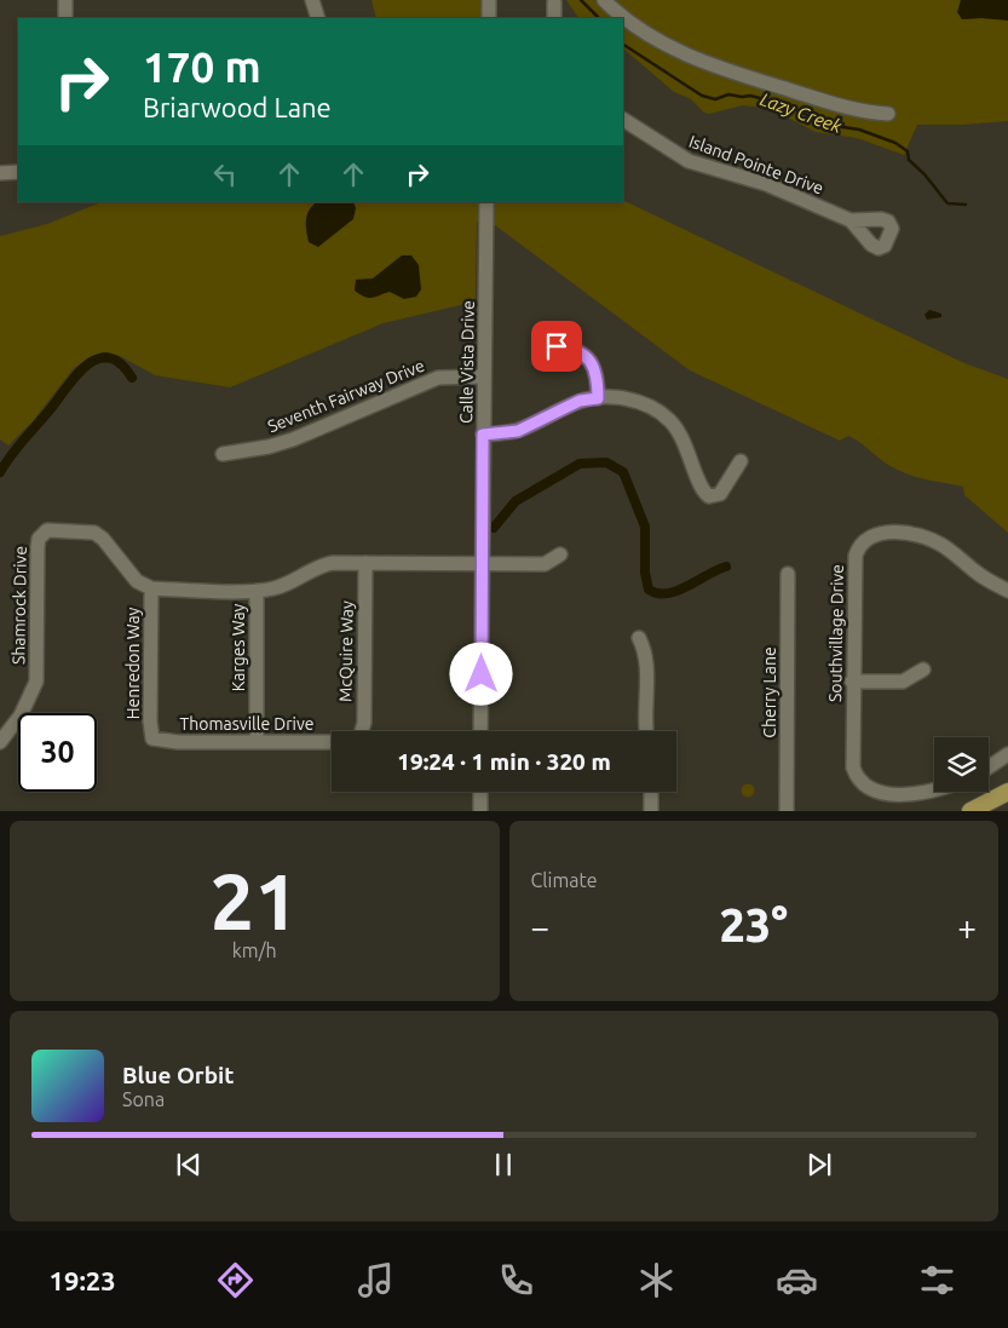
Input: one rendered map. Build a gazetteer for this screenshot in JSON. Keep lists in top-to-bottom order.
{
  "streets": {
    "street": [
      "Island Pointe Drive",
      "Calle Vista Drive",
      "Seventh Fairway Drive",
      "Shamrock Drive",
      "Southvillage Drive",
      "Karges Way",
      "McQuire Way",
      "Henredon Way",
      "Cherry Lane",
      "Thomasville Drive"
    ]
  },
  "crossings": [
    ["Calle Vista Drive", "Seventh Fairway Drive"],
    ["Shamrock Drive", "Henredon Way"],
    ["Karges Way", "Thomasville Drive"],
    ["Henredon Way", "Thomasville Drive"]
  ],
  "water": ["Lazy Creek"],
  "page": {
    "turn": ["170 m", "Briarwood Lane"],
    "limit": "30",
    "trip": "19:24 · 1 min · 320 m",
    "tile": [
      ["21", "km/h"],
      "Climate"
    ],
    "heat": ["−", "23°", "+"],
    "song": ["Blue Orbit", "Sona"],
    "tabs": "19:23"
  }
}
